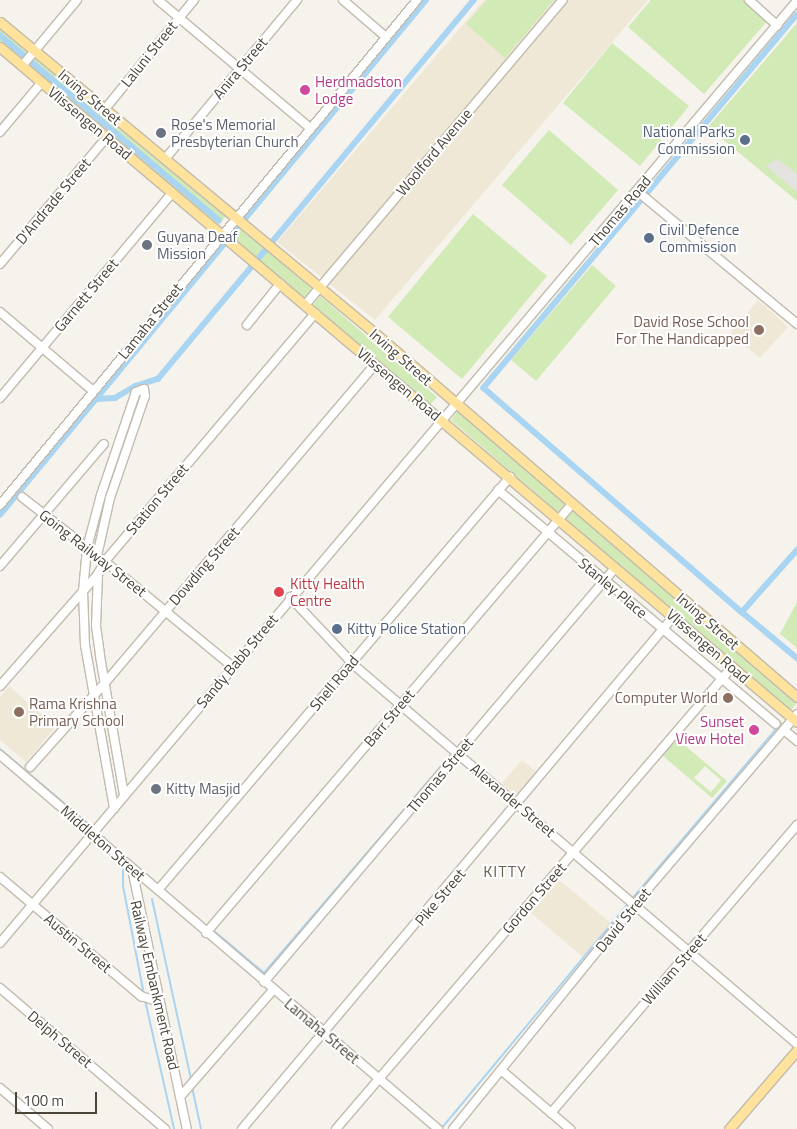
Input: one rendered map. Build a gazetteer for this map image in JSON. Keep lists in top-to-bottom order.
{
  "streets": {
    "main road": ["Irving Street", "Vlissengen Road"],
    "street": [
      "Laluni Street",
      "Anira Street",
      "Woolford Avenue",
      "D'Andrade Street",
      "Thomas Road",
      "Garnett Street",
      "Lamaha Street",
      "Station Street",
      "Going Railway Street",
      "Dowding Street",
      "Stanley Place",
      "Sandy Babb Street",
      "Shell Road",
      "Barr Street",
      "Thomas Street",
      "Alexander Street",
      "Middleton Street",
      "Pike Street",
      "Gordon Street",
      "David Street",
      "Austin Street",
      "William Street",
      "Railway Embankment Road",
      "Delph Street"
    ]
  },
  "crossings": [
    ["Laluni Street", "Irving Street"],
    ["Anira Street", "Irving Street"],
    ["Irving Street", "Woolford Avenue"],
    ["Irving Street", "Thomas Road"],
    ["Irving Street", "Lamaha Street"],
    ["Irving Street", "Barr Street"],
    ["Vlissengen Road", "Woolford Avenue"],
    ["Vlissengen Road", "D'Andrade Street"],
    ["Vlissengen Road", "Thomas Road"],
    ["Vlissengen Road", "Garnett Street"],
    ["Vlissengen Road", "Lamaha Street"],
    ["Vlissengen Road", "Station Street"],
    ["Vlissengen Road", "Dowding Street"],
    ["Vlissengen Road", "Sandy Babb Street"],
    ["Vlissengen Road", "Shell Road"],
    ["Vlissengen Road", "Barr Street"],
    ["Vlissengen Road", "Thomas Street"],
    ["Vlissengen Road", "Pike Street"],
    ["Vlissengen Road", "Gordon Street"],
    ["Vlissengen Road", "David Street"],
    ["Thomas Road", "Sandy Babb Street"],
    ["Lamaha Street", "Barr Street"],
    ["Lamaha Street", "Thomas Street"],
    ["Lamaha Street", "Middleton Street"],
    ["Lamaha Street", "Pike Street"],
    ["Lamaha Street", "Gordon Street"],
    ["Station Street", "Going Railway Street"],
    ["Going Railway Street", "Dowding Street"],
    ["Going Railway Street", "Sandy Babb Street"],
    ["Stanley Place", "Shell Road"],
    ["Stanley Place", "Barr Street"],
    ["Stanley Place", "Thomas Street"],
    ["Stanley Place", "Pike Street"],
    ["Stanley Place", "Gordon Street"],
    ["Sandy Babb Street", "Alexander Street"],
    ["Sandy Babb Street", "Middleton Street"],
    ["Sandy Babb Street", "Austin Street"],
    ["Shell Road", "Alexander Street"],
    ["Shell Road", "Middleton Street"],
    ["Barr Street", "Alexander Street"],
    ["Barr Street", "Middleton Street"],
    ["Thomas Street", "Alexander Street"],
    ["Alexander Street", "Pike Street"],
    ["Alexander Street", "Gordon Street"],
    ["Alexander Street", "David Street"],
    ["Alexander Street", "William Street"],
    ["Middleton Street", "Railway Embankment Road"],
    ["Austin Street", "Railway Embankment Road"]
  ],
  "districts": ["KITTY"],
  "places": [
    "Herdmadston Lodge",
    "Rose's Memorial Presbyterian Church",
    "National Parks Commission",
    "Civil Defence Commission",
    "Guyana Deaf Mission",
    "David Rose School For The Handicapped",
    "Kitty Health Centre",
    "Kitty Police Station",
    "Computer World",
    "Rama Krishna Primary School",
    "Sunset View Hotel",
    "Kitty Masjid"
  ],
  "scale_bar": "100 m"
}
